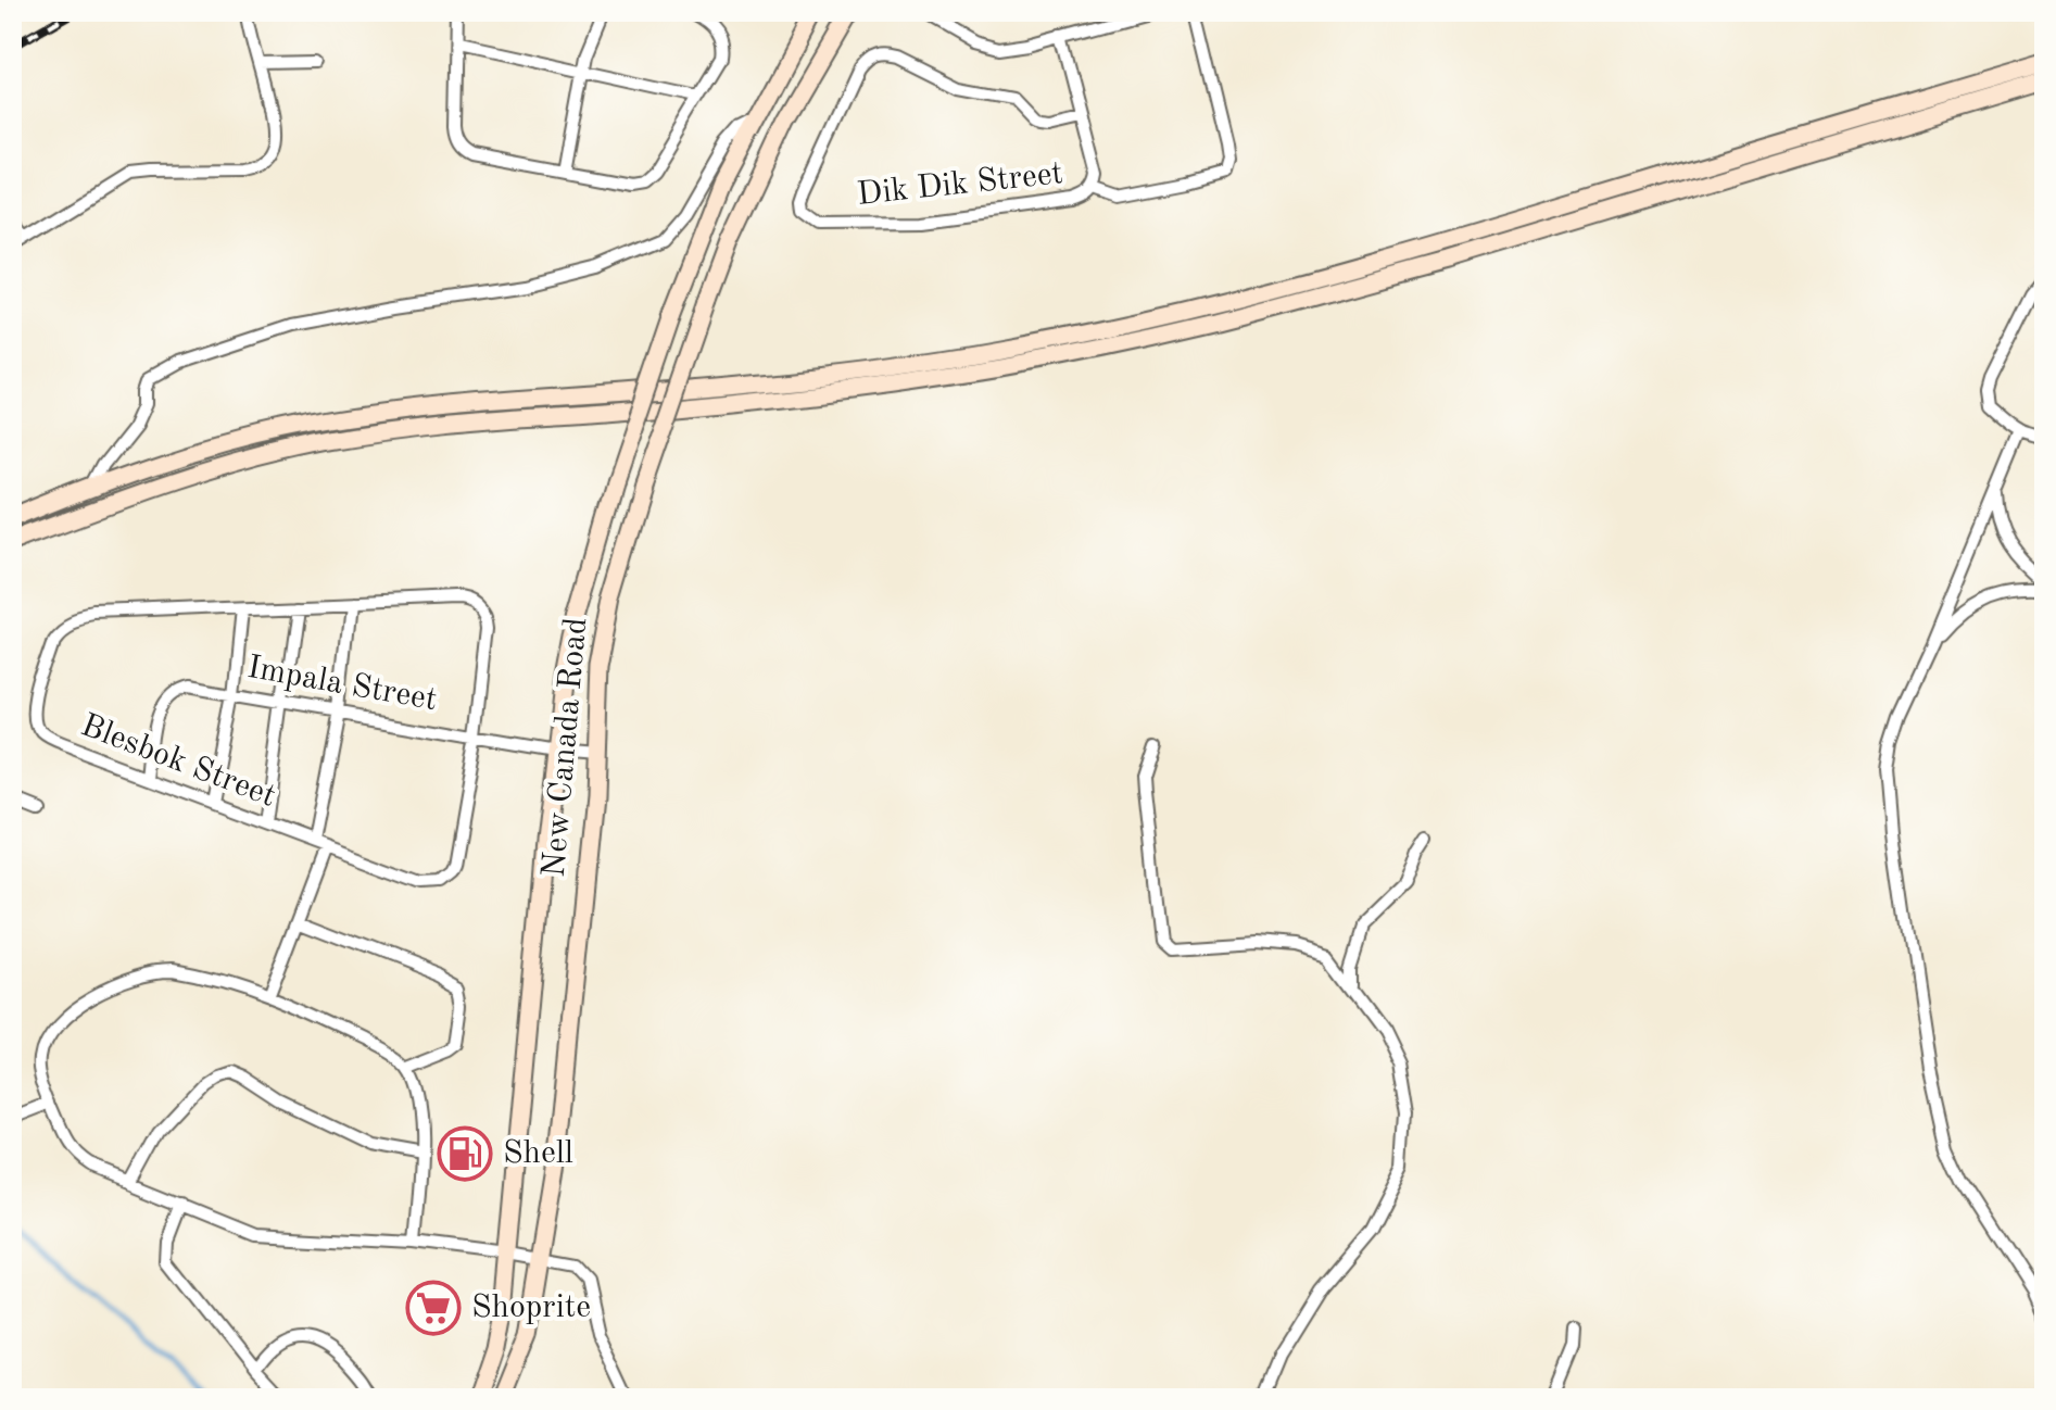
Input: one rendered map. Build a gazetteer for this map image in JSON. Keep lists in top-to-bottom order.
{
  "streets": {
    "main road": ["New Canada Road"],
    "street": ["Dik Dik Street", "Impala Street", "Blesbok Street"]
  },
  "crossings": [
    ["Impala Street", "New Canada Road"],
    ["Impala Street", "Blesbok Street"]
  ],
  "places": {
    "fuel station": ["Shell"],
    "supermarket": ["Shoprite"]
  }
}
